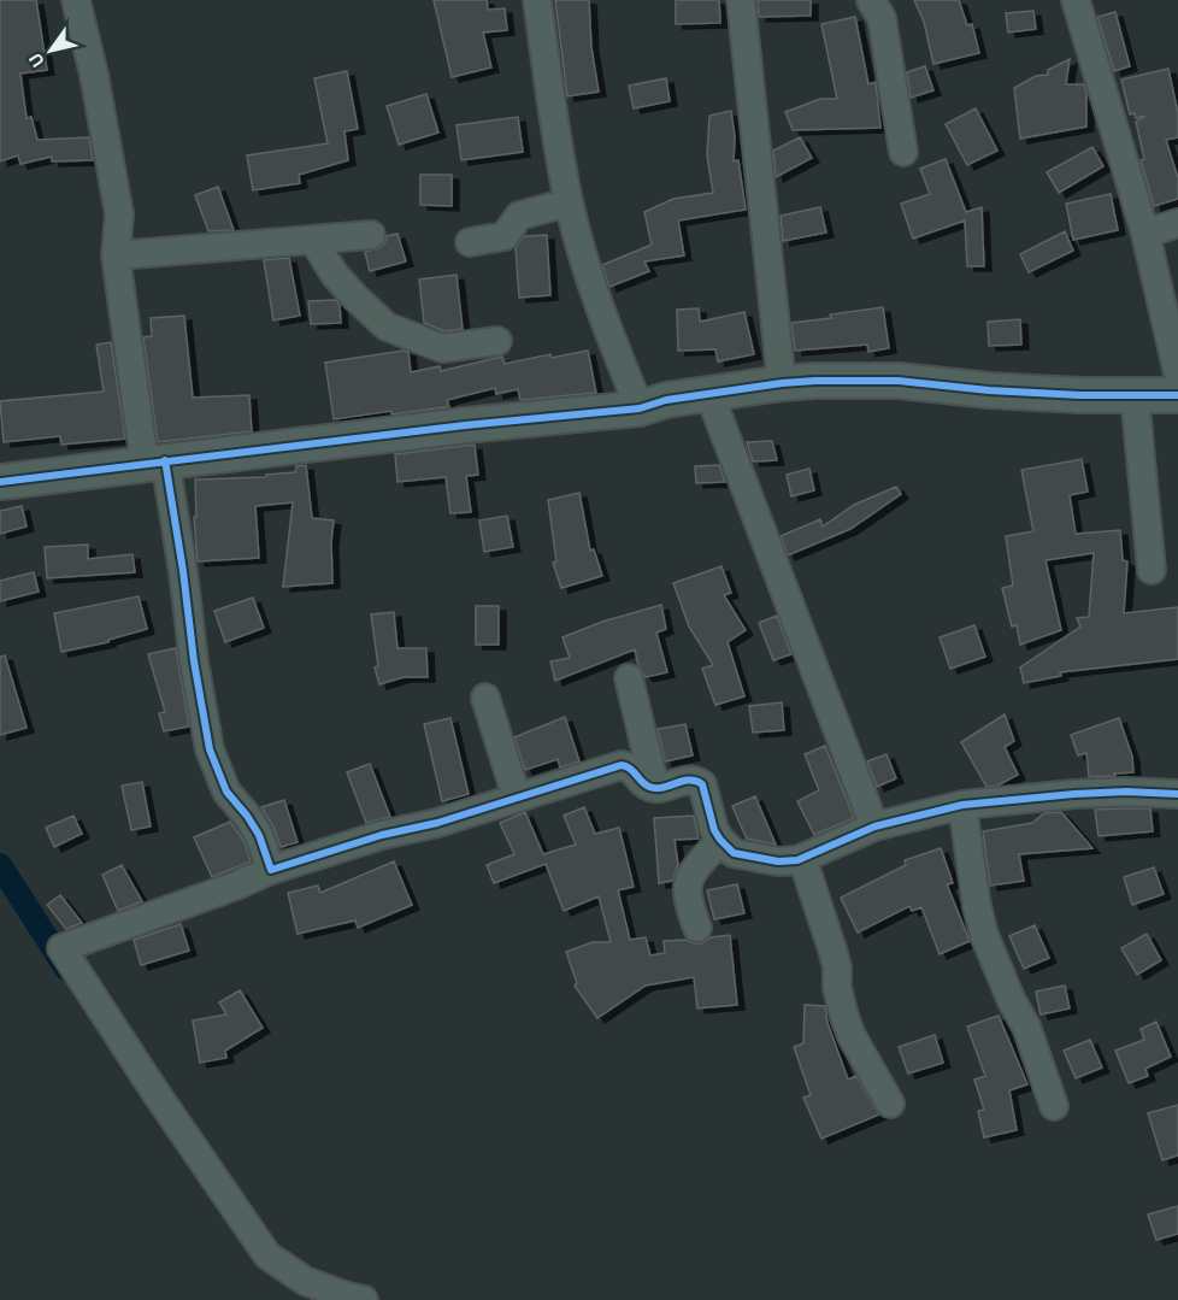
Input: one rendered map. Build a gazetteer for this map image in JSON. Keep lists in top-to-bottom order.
{
  "north": "bottom left"
}
